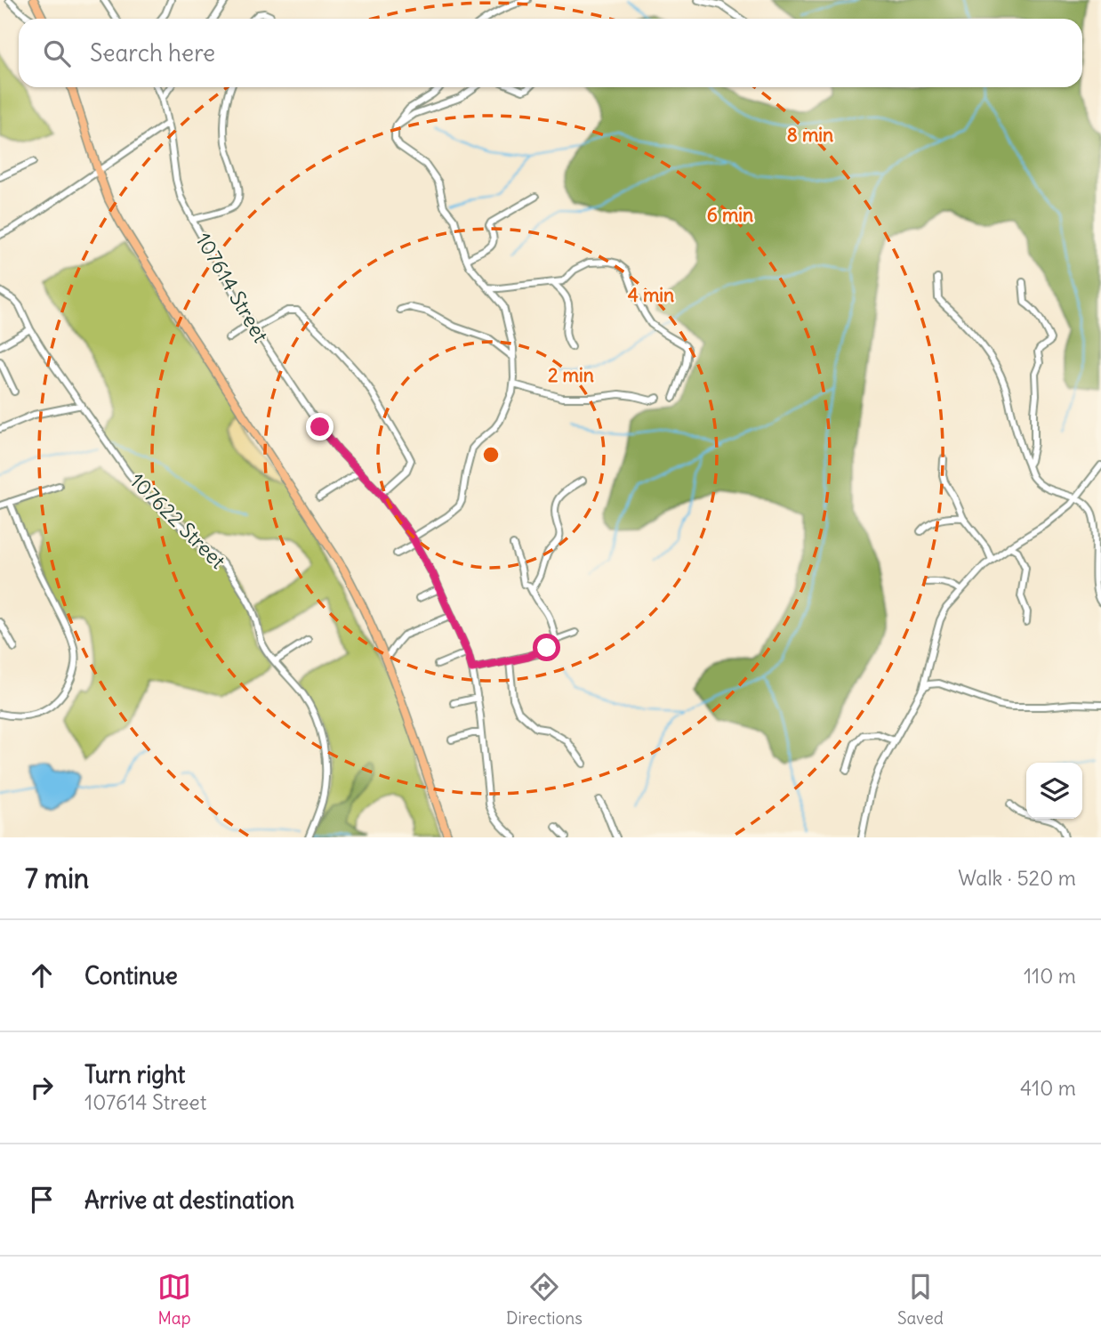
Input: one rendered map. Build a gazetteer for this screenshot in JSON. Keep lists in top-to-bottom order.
{
  "streets": {
    "street": ["107614 Street", "107622 Street"]
  },
  "page": {
    "search": "Search here",
    "heading": ["7 min", "Walk · 520 m"],
    "list": [
      ["Continue", "110 m"],
      ["Turn right", "107614 Street", "410 m"],
      "Arrive at destination"
    ],
    "nav": ["Map", "Directions", "Saved"]
  },
  "rings": [
    "8 min",
    "6 min",
    "4 min",
    "2 min"
  ]
}
